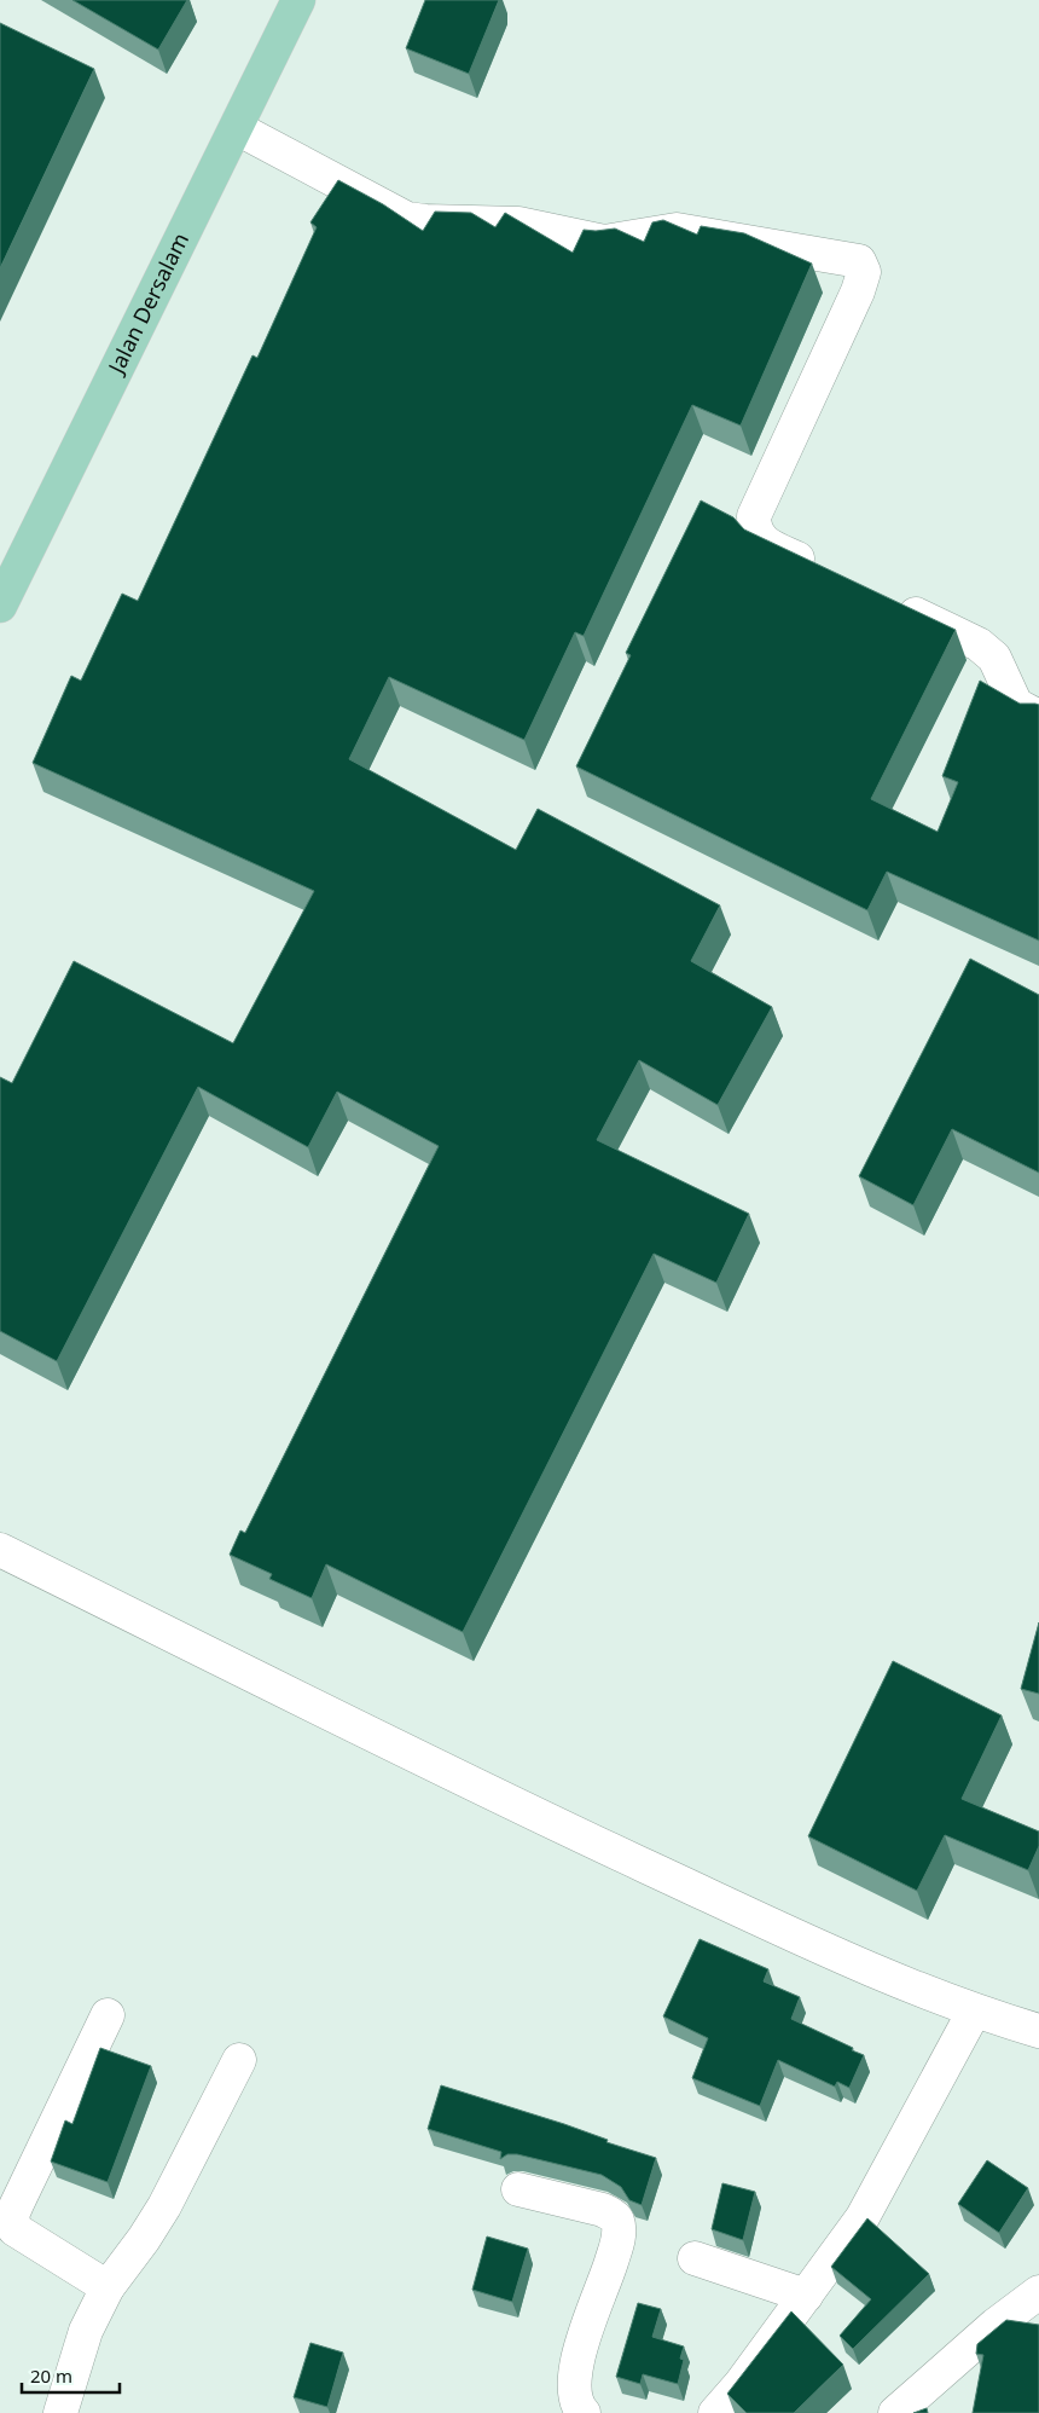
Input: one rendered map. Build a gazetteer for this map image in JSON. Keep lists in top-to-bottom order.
{
  "streets": {
    "main road": ["Jalan Dersalam"]
  },
  "scale_bar": "20 m"
}
